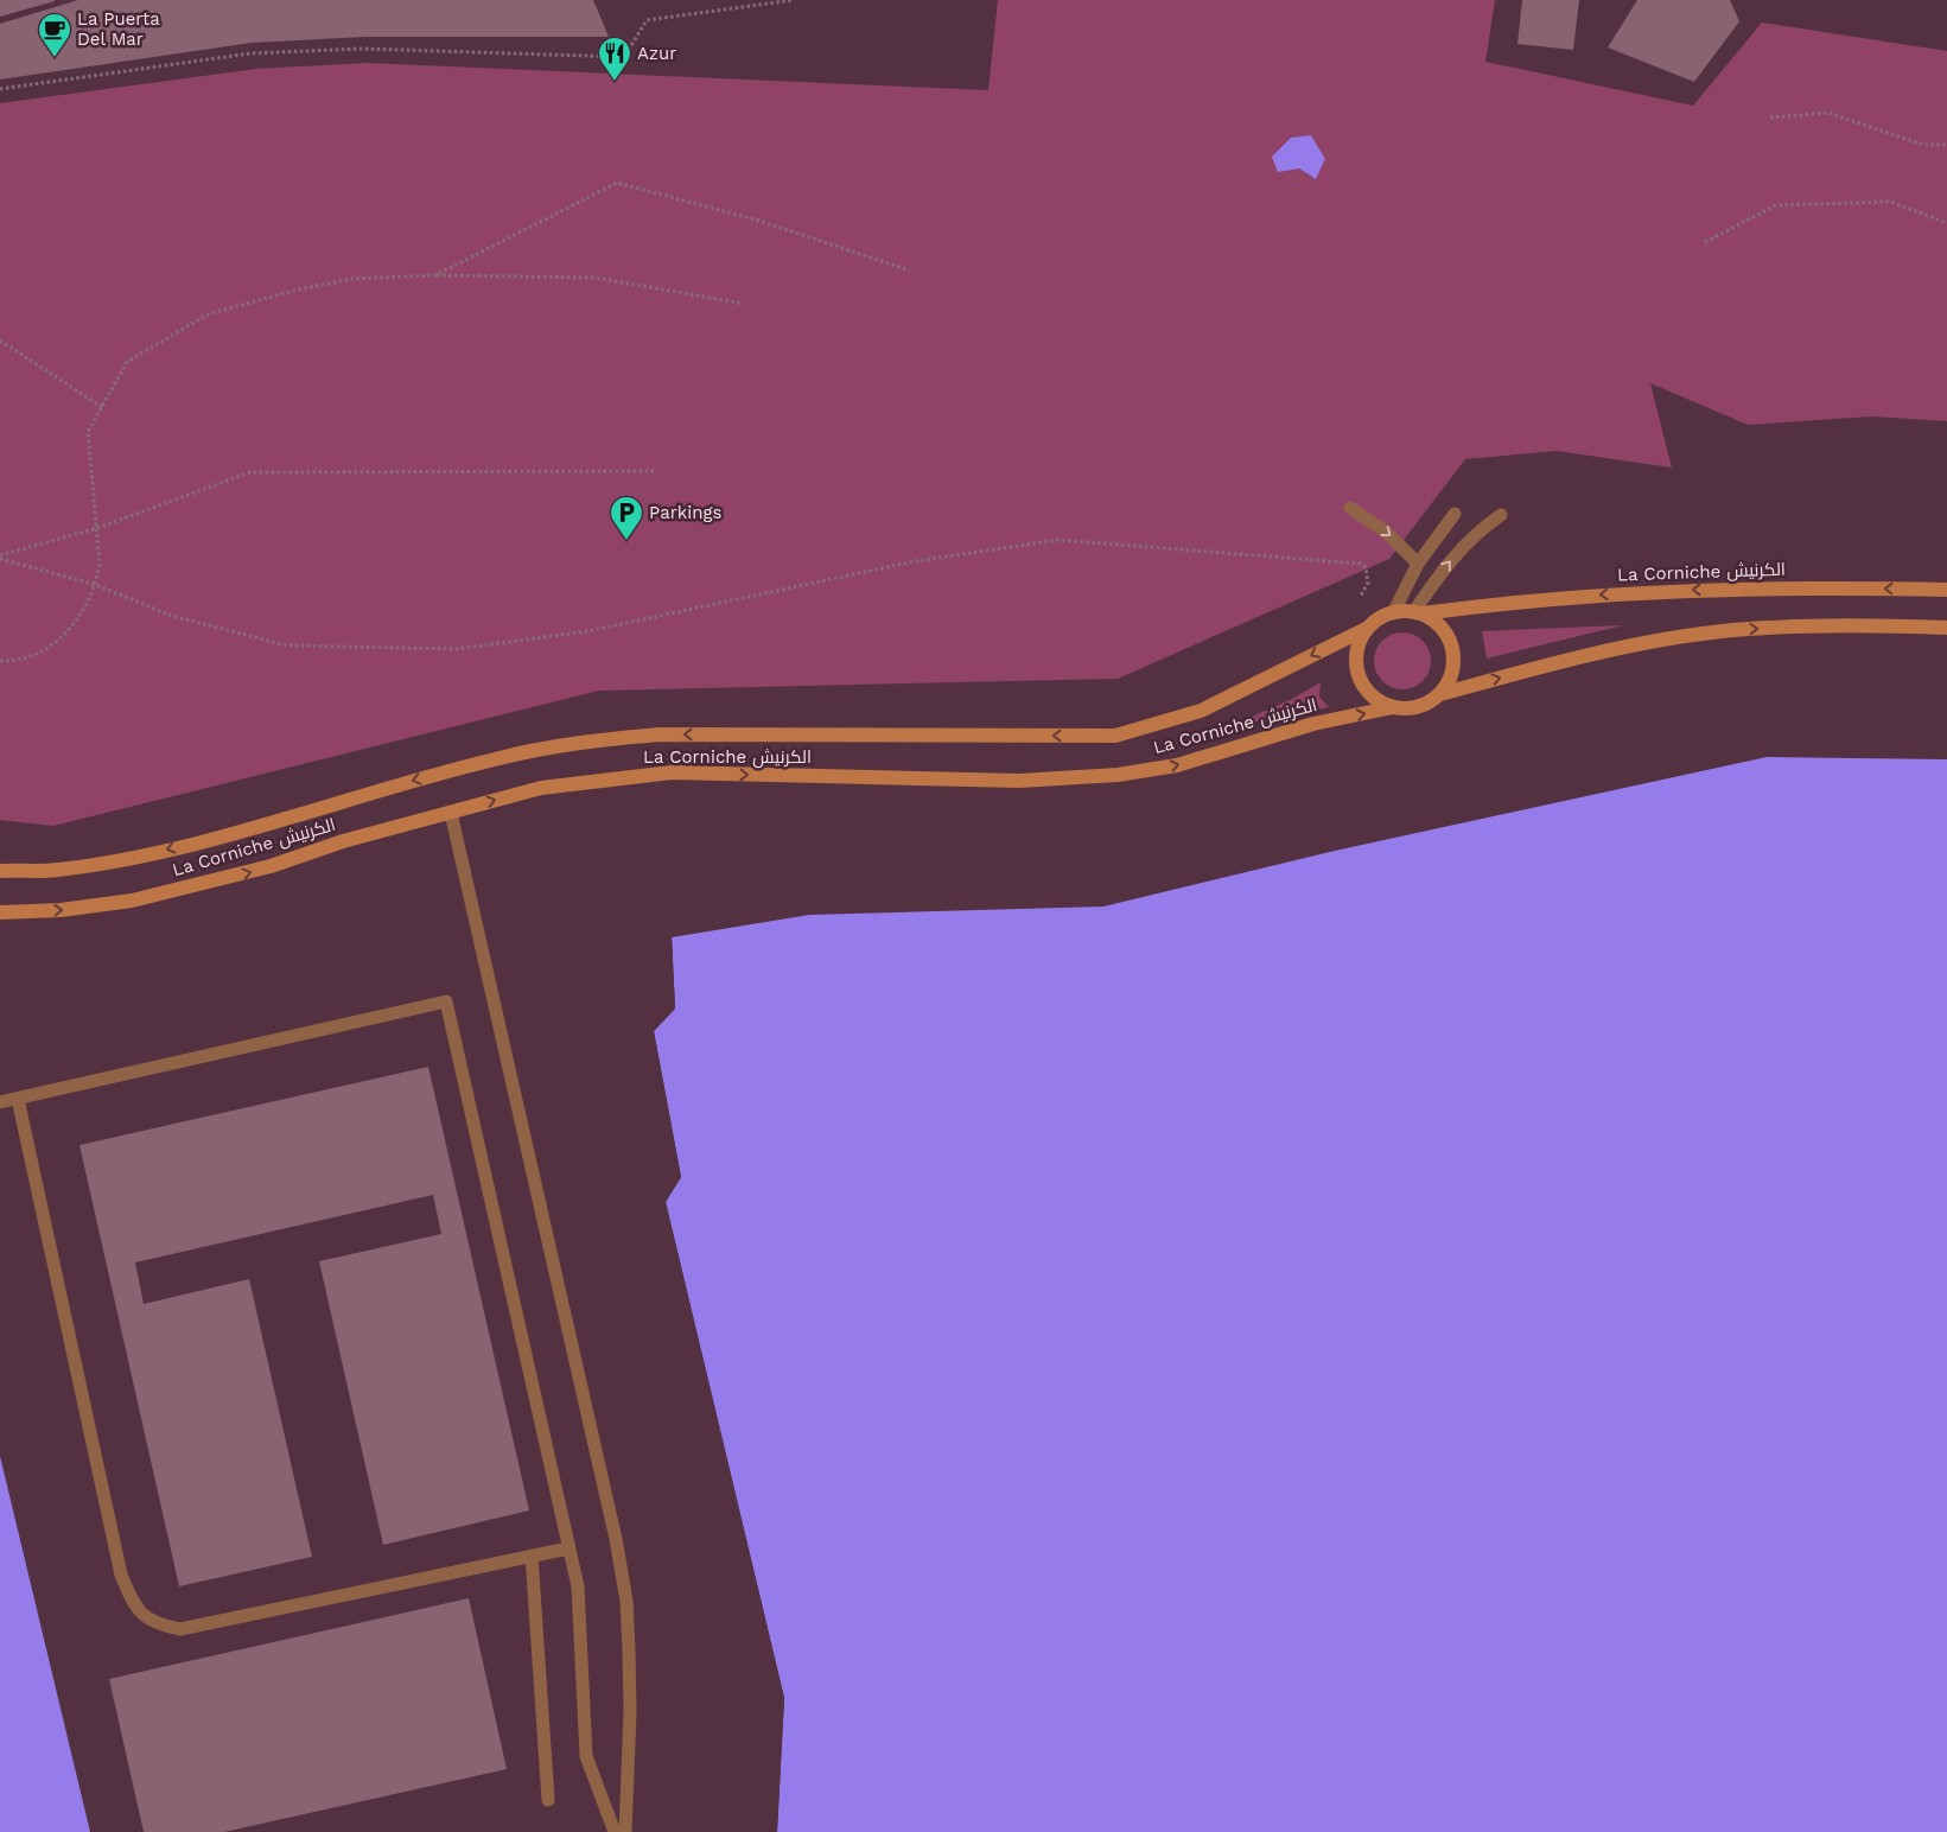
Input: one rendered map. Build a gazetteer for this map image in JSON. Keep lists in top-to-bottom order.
{
  "streets": {
    "main road": ["La Corniche الكرنيش"]
  },
  "places": {
    "cafe": ["La Puerta Del Mar"],
    "restaurant": ["Azur"],
    "parking": ["Parkings"]
  }
}
